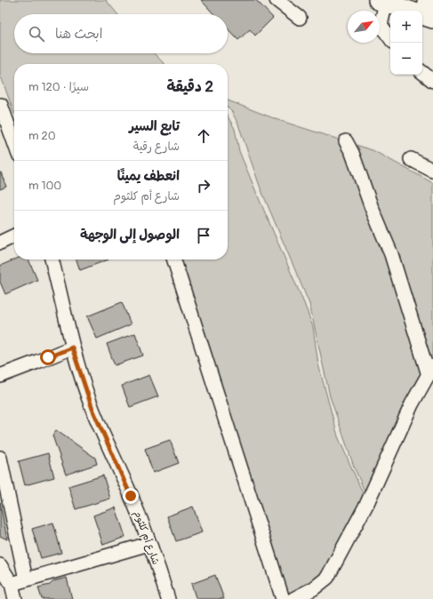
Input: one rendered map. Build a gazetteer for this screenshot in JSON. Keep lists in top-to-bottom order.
{
  "streets": {
    "street": ["شارع أم كلثوم"]
  },
  "north": "top right",
  "page": {
    "map_buttons": ["+", "−"],
    "search": "ابحث هنا",
    "heading": ["2 دقيقة", "سيرًا · 120 m"],
    "list": [
      ["تابع السير", "شارع رقية", "20 m"],
      ["انعطف يمينًا", "شارع أم كلثوم", "100 m"],
      "الوصول إلى الوجهة"
    ]
  }
}
